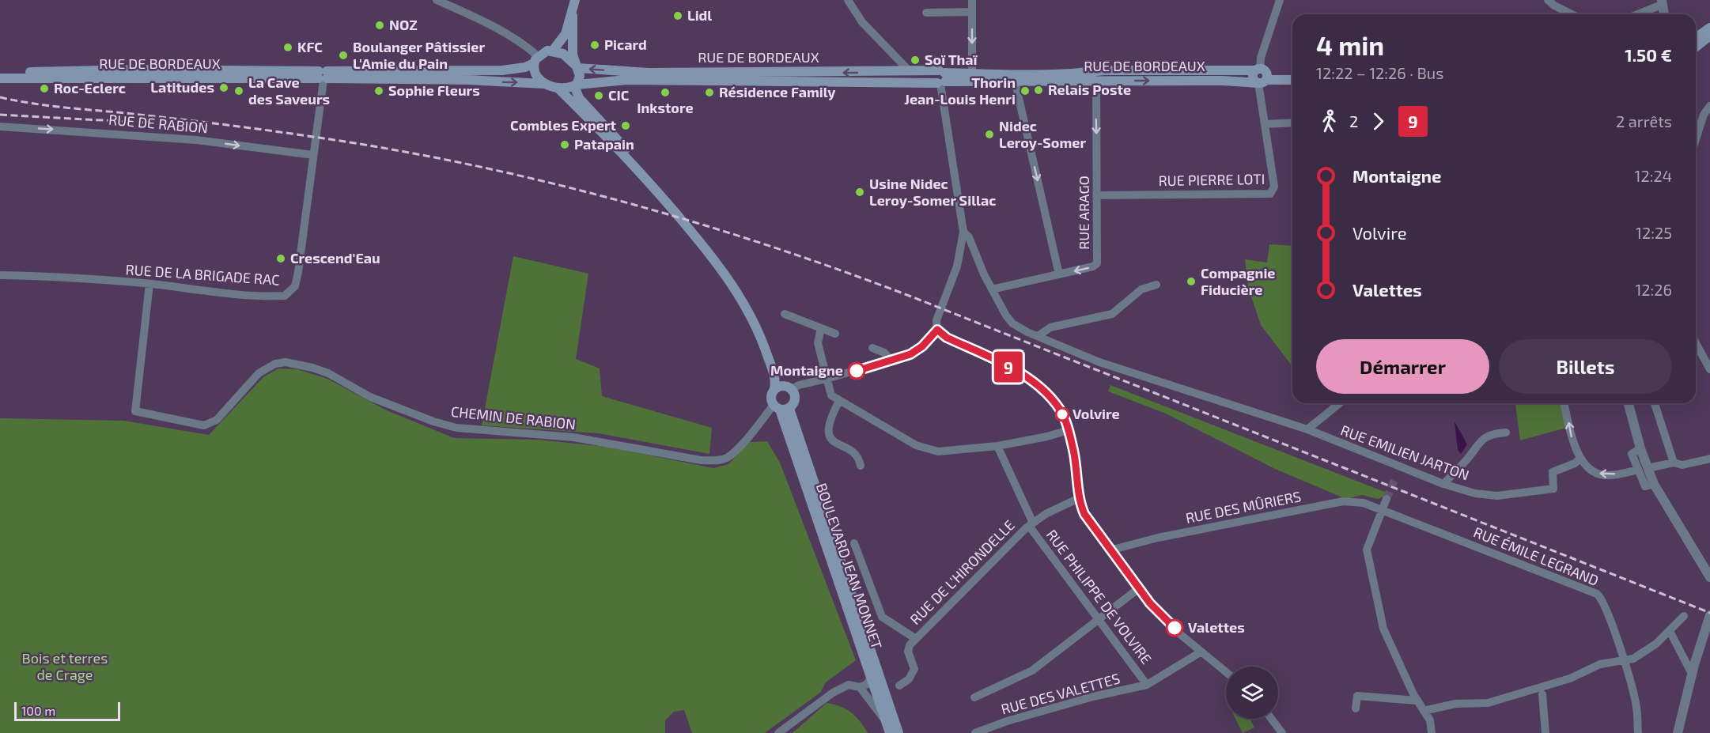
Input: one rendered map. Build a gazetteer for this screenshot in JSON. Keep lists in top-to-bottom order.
{
  "streets": {
    "main road": ["RUE DE BORDEAUX", "BOULEVARD JEAN MONNET"],
    "street": [
      "RUE DE RABION",
      "RUE PIERRE LOTI",
      "RUE ARAGO",
      "RUE DE LA BRIGADE RAC",
      "CHEMIN DE RABION",
      "RUE EMILIEN JARTON",
      "RUE DES MÛRIERS",
      "RUE ÉMILE LEGRAND",
      "RUE DE L'HIRONDELLE",
      "RUE PHILIPPE DE VOLVIRE",
      "RUE DES VALETTES"
    ]
  },
  "crossings": [
    ["RUE DE BORDEAUX", "RUE PIERRE LOTI"],
    ["RUE DE BORDEAUX", "RUE ARAGO"],
    ["RUE DE RABION", "RUE DE LA BRIGADE RAC"],
    ["RUE PIERRE LOTI", "RUE ARAGO"],
    ["RUE ARAGO", "RUE EMILIEN JARTON"],
    ["RUE DE LA BRIGADE RAC", "CHEMIN DE RABION"],
    ["CHEMIN DE RABION", "BOULEVARD JEAN MONNET"],
    ["RUE DES MÛRIERS", "RUE ÉMILE LEGRAND"],
    ["RUE DE L'HIRONDELLE", "RUE PHILIPPE DE VOLVIRE"],
    ["RUE PHILIPPE DE VOLVIRE", "RUE DES VALETTES"]
  ],
  "one_way": ["RUE DE RABION"],
  "parks": ["Bois et terres de Crage"],
  "places": [
    "Lidl",
    "NOZ",
    "Picard",
    "KFC",
    "Boulanger Pâtissier L'Amie du Pain",
    "Soï Thaï",
    "Latitudes",
    "Roc-Eclerc",
    "Relais Poste",
    "La Cave des Saveurs",
    "Sophie Fleurs",
    "Thorin Jean-Louis Henri",
    "Inkstore",
    "Résidence Family",
    "CIC",
    "Combles Expert",
    "Nidec Leroy-Somer",
    "Patapain",
    "Usine Nidec Leroy-Somer Sillac",
    "Crescend'Eau",
    "Compagnie Fiducière",
    "Montaigne",
    "Volvire",
    "Valettes"
  ],
  "lines": ["bus line 9"],
  "scale_bar": "100 m",
  "page": {
    "on_map": "9",
    "heading": ["4 min", "12:22 – 12:26 · Bus", "1.50 €"],
    "legs": ["2", "9", "2 arrêts"],
    "list": [
      {
        "name": "Montaigne",
        "value": "12:24"
      },
      {
        "name": "Volvire",
        "value": "12:25"
      },
      {
        "name": "Valettes",
        "value": "12:26"
      }
    ],
    "buttons": ["Démarrer", "Billets"],
    "scale": "100 m"
  }
}
